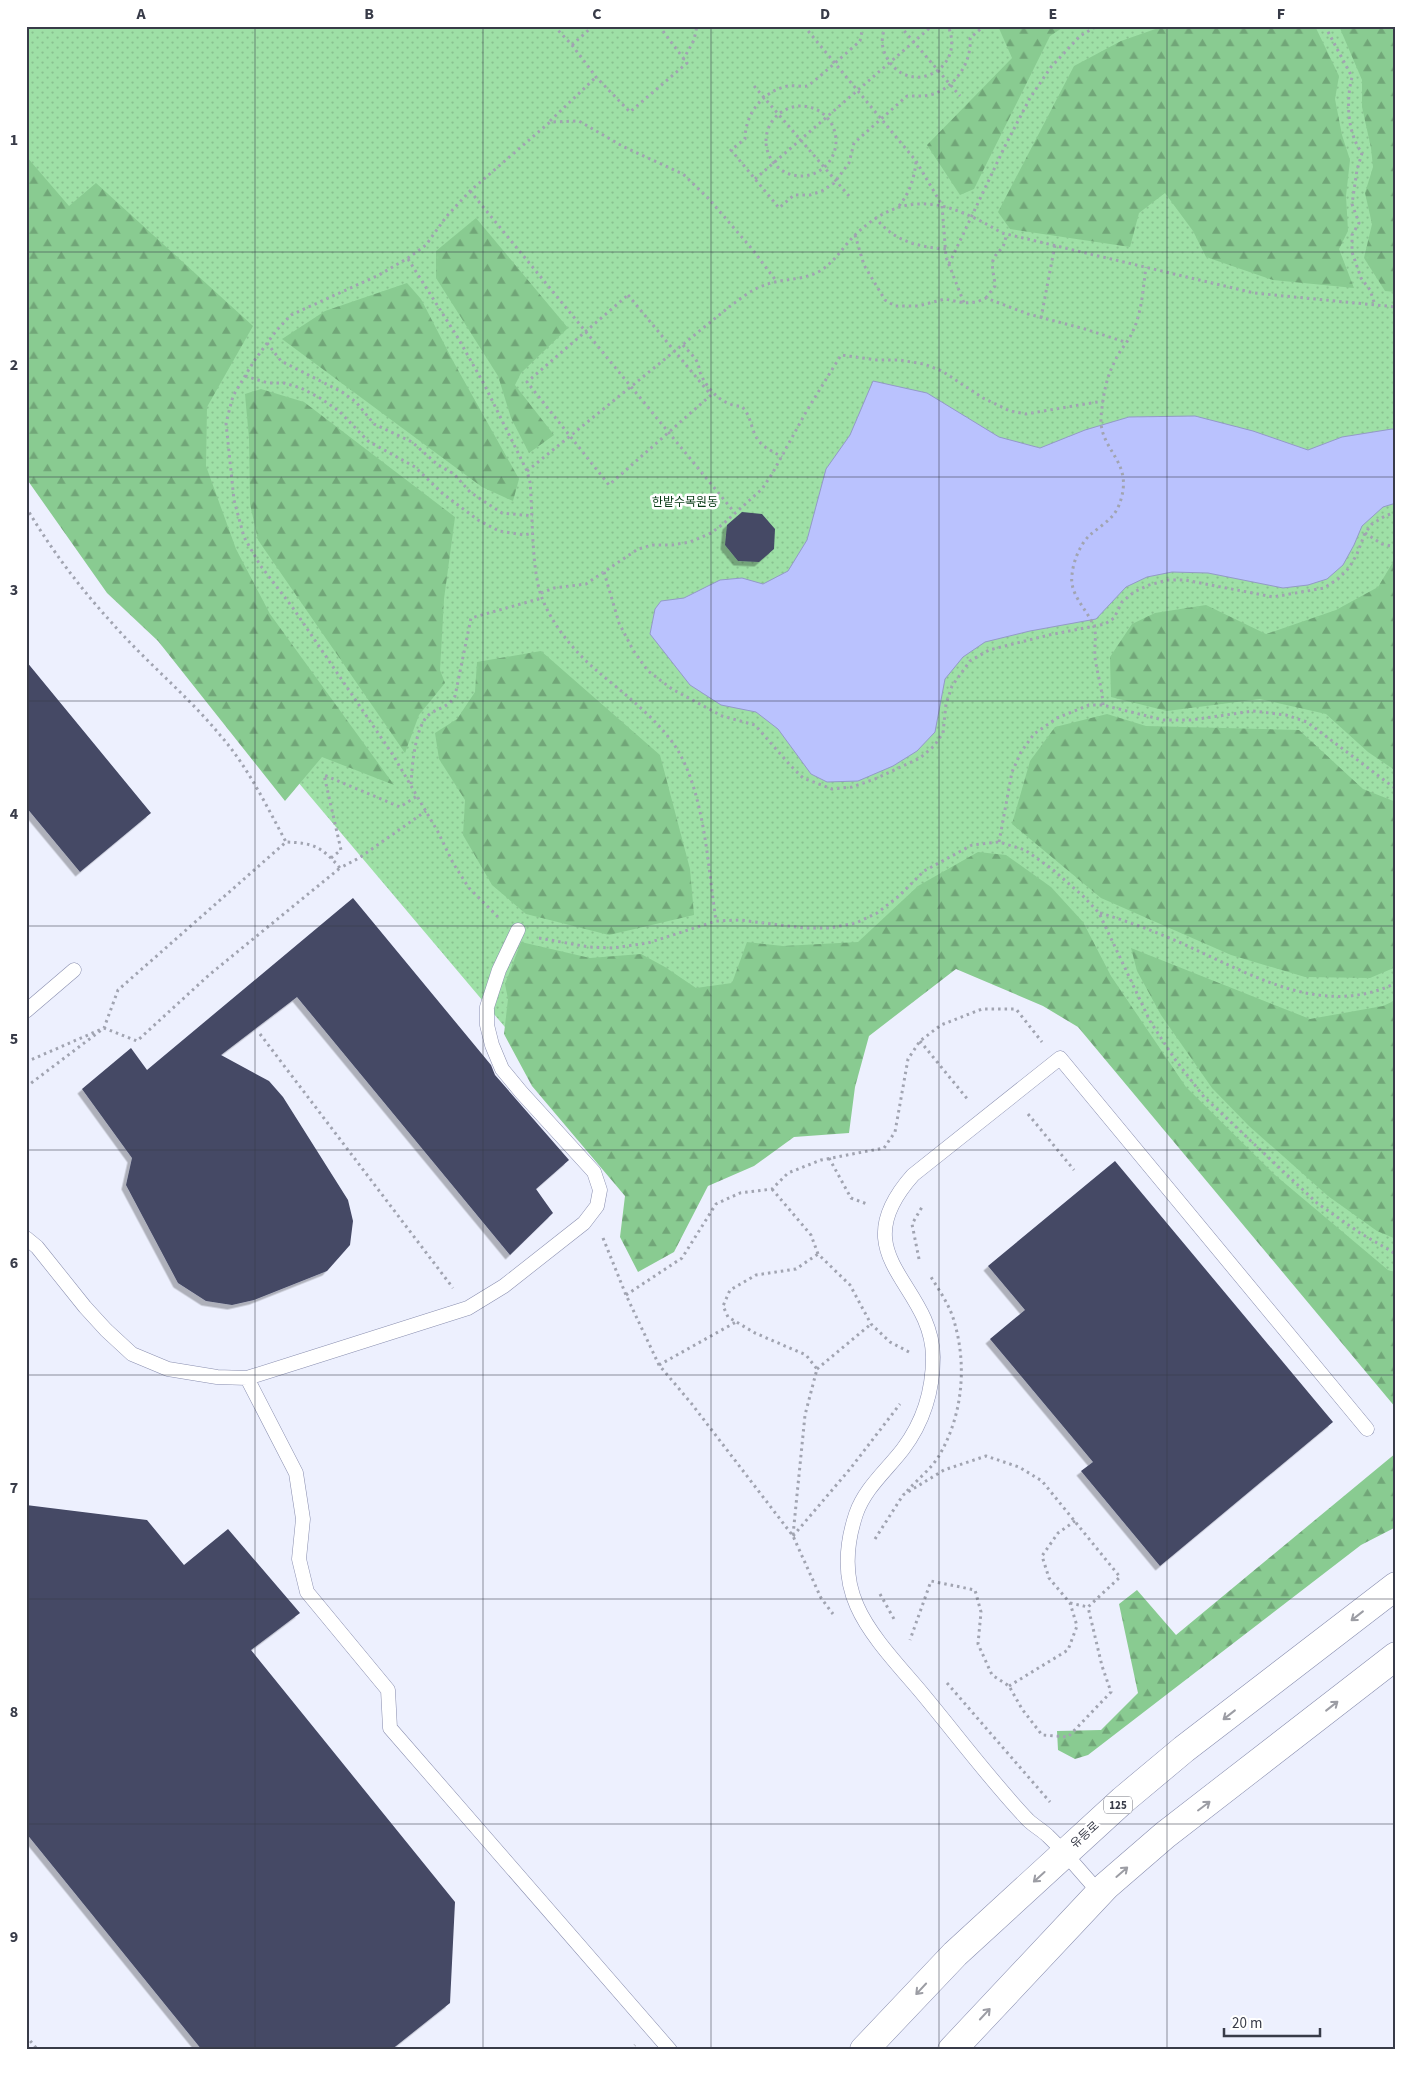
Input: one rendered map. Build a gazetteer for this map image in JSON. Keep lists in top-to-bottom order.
{
  "streets": {
    "main road": ["125", "유등로"]
  },
  "parks": ["한밭수목원동"],
  "scale_bar": "20 m",
  "grid": {
    "columns": [
      "A",
      "B",
      "C",
      "D",
      "E",
      "F"
    ],
    "rows": [
      "1",
      "2",
      "3",
      "4",
      "5",
      "6",
      "7",
      "8",
      "9"
    ]
  }
}
